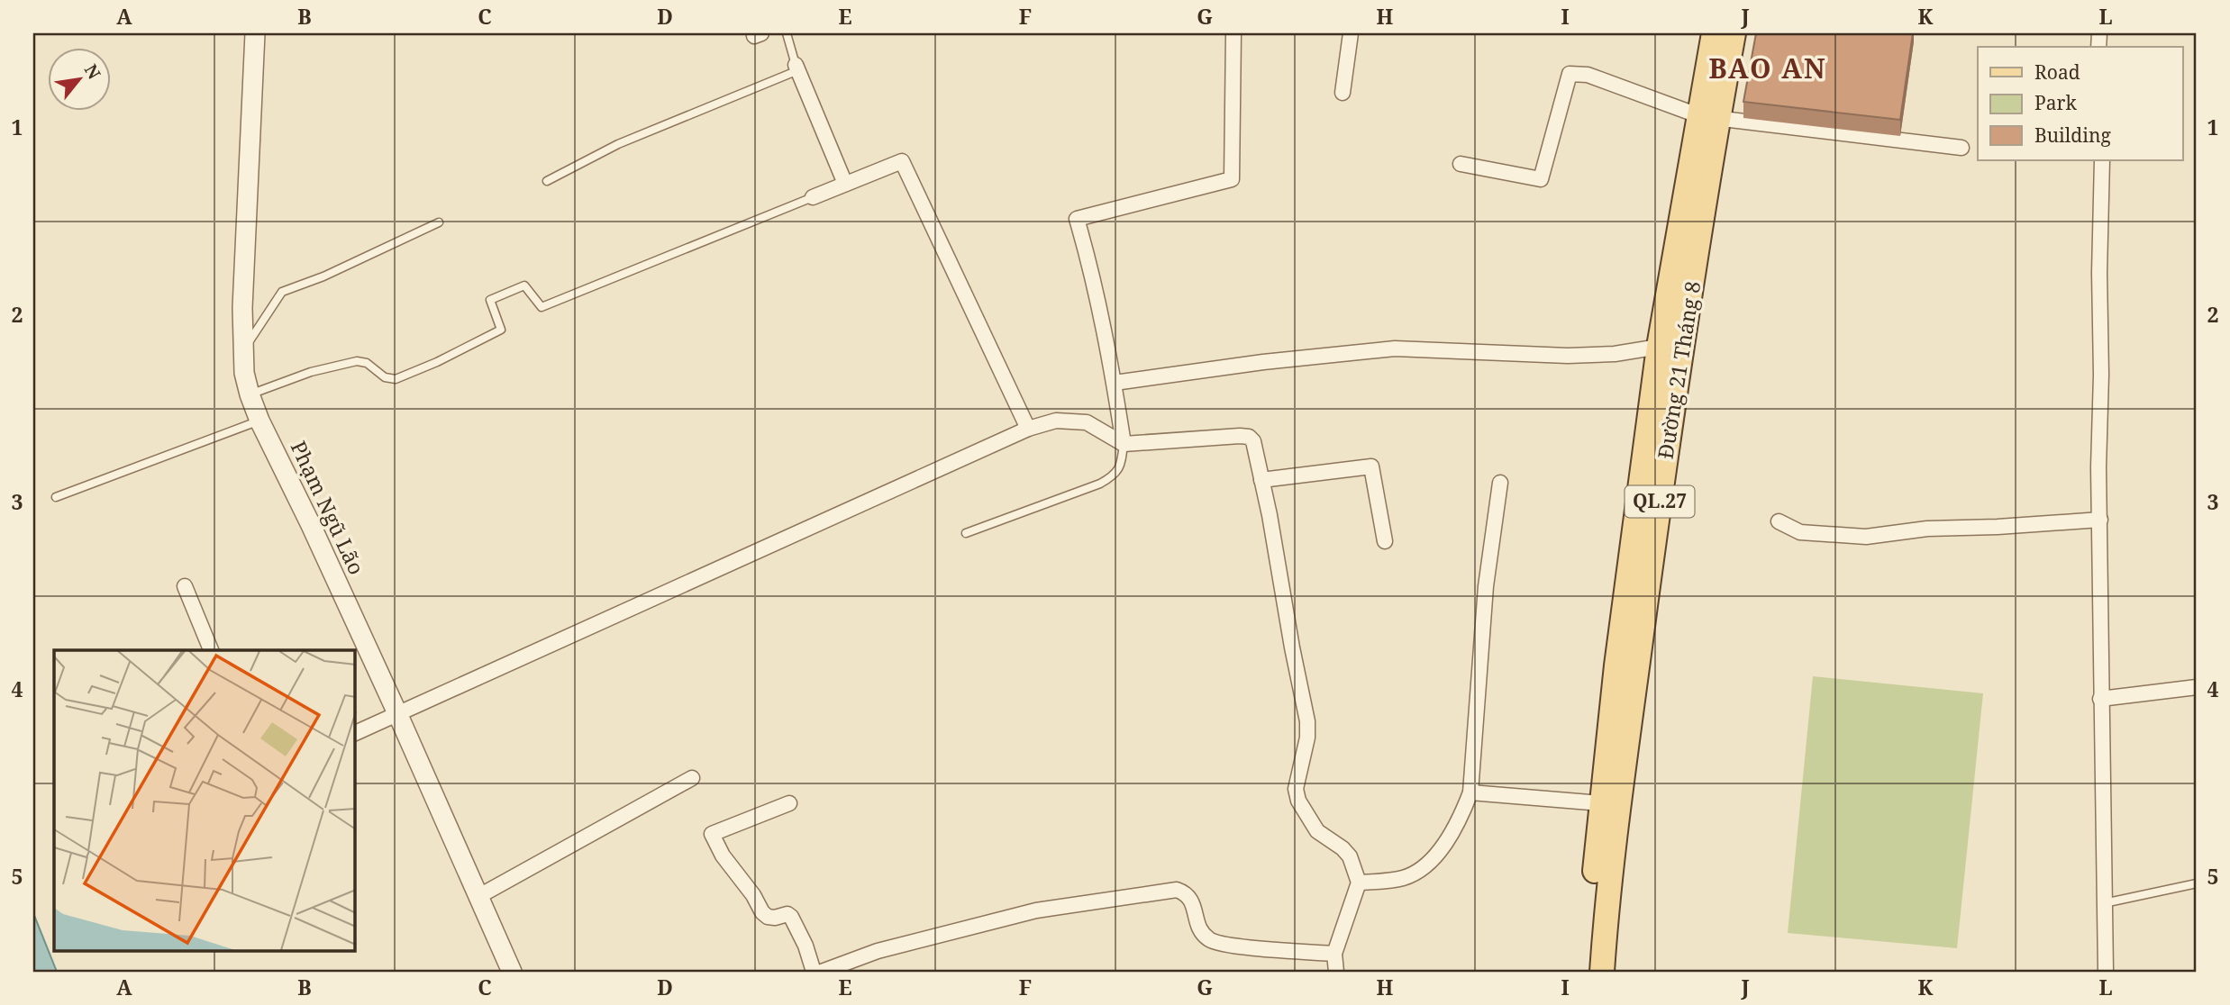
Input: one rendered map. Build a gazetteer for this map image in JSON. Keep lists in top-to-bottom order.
{
  "streets": {
    "main road": ["Đường 21 Tháng 8", "QL.27"],
    "street": ["Phạm Ngũ Lão"]
  },
  "districts": ["BAO AN"],
  "legend": ["Road", "Park", "Building"],
  "north": "top right",
  "grid": {
    "columns": [
      "A",
      "B",
      "C",
      "D",
      "E",
      "F",
      "G",
      "H",
      "I",
      "J",
      "K",
      "L"
    ],
    "rows": [
      "1",
      "2",
      "3",
      "4",
      "5"
    ]
  }
}
